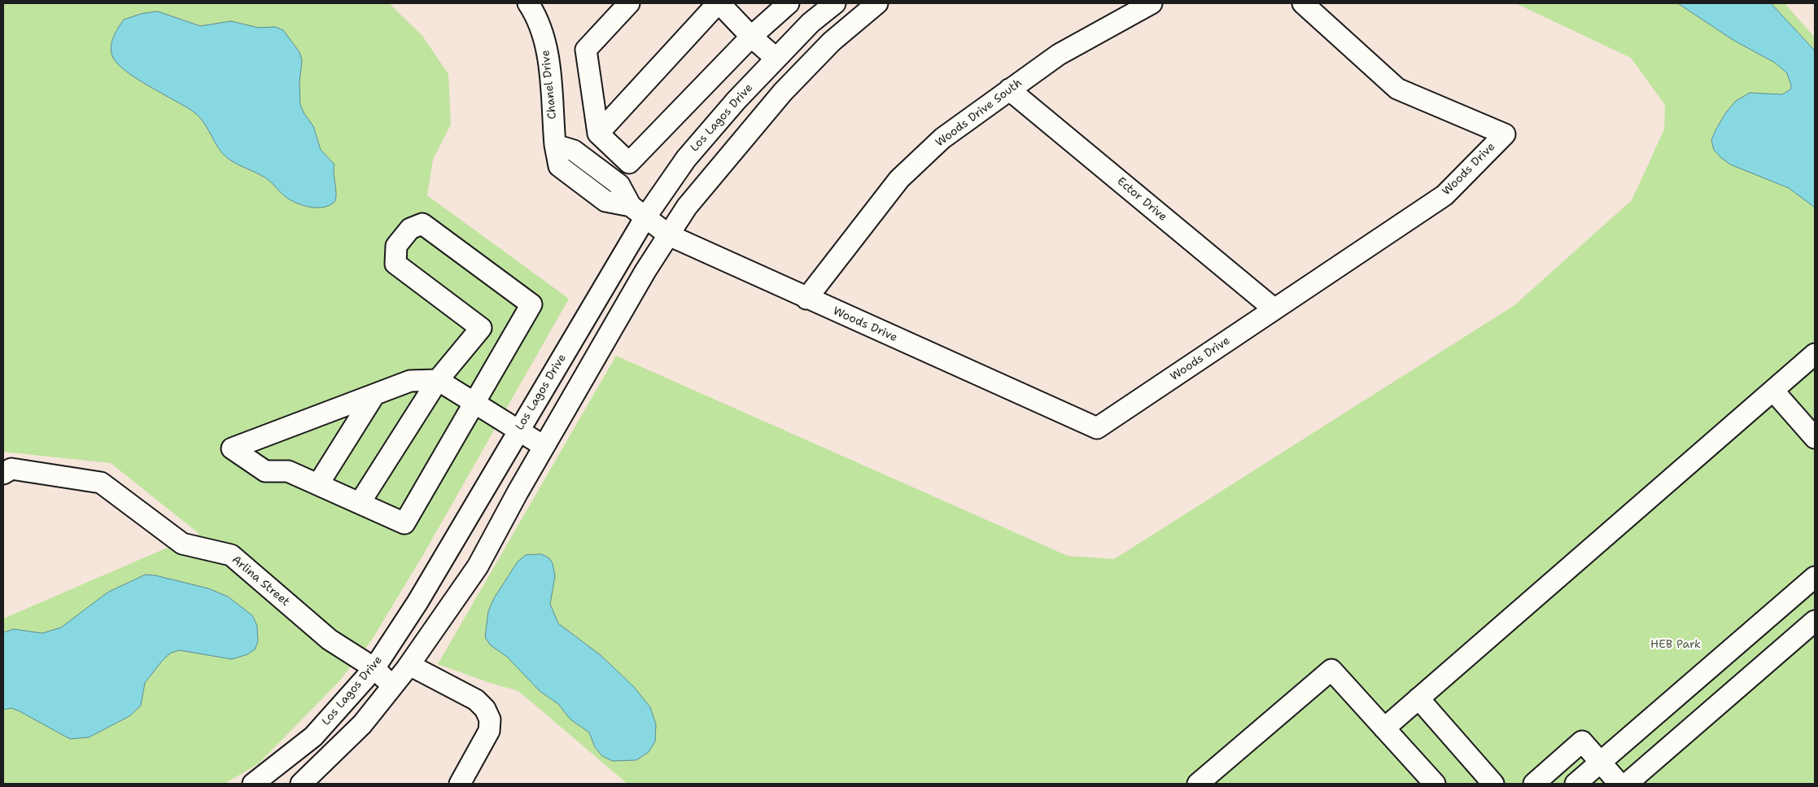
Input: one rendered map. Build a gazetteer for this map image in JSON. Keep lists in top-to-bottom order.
{
  "streets": {
    "street": [
      "Chanel Drive",
      "Woods Drive South",
      "Los Lagos Drive",
      "Woods Drive",
      "Ector Drive",
      "Arlina Street"
    ]
  },
  "crossings": [
    ["Chanel Drive", "Los Lagos Drive"],
    ["Chanel Drive", "Woods Drive"],
    ["Woods Drive South", "Woods Drive"],
    ["Woods Drive South", "Ector Drive"],
    ["Los Lagos Drive", "Woods Drive"],
    ["Los Lagos Drive", "Arlina Street"],
    ["Woods Drive", "Ector Drive"]
  ],
  "parks": ["HEB Park"]
}
